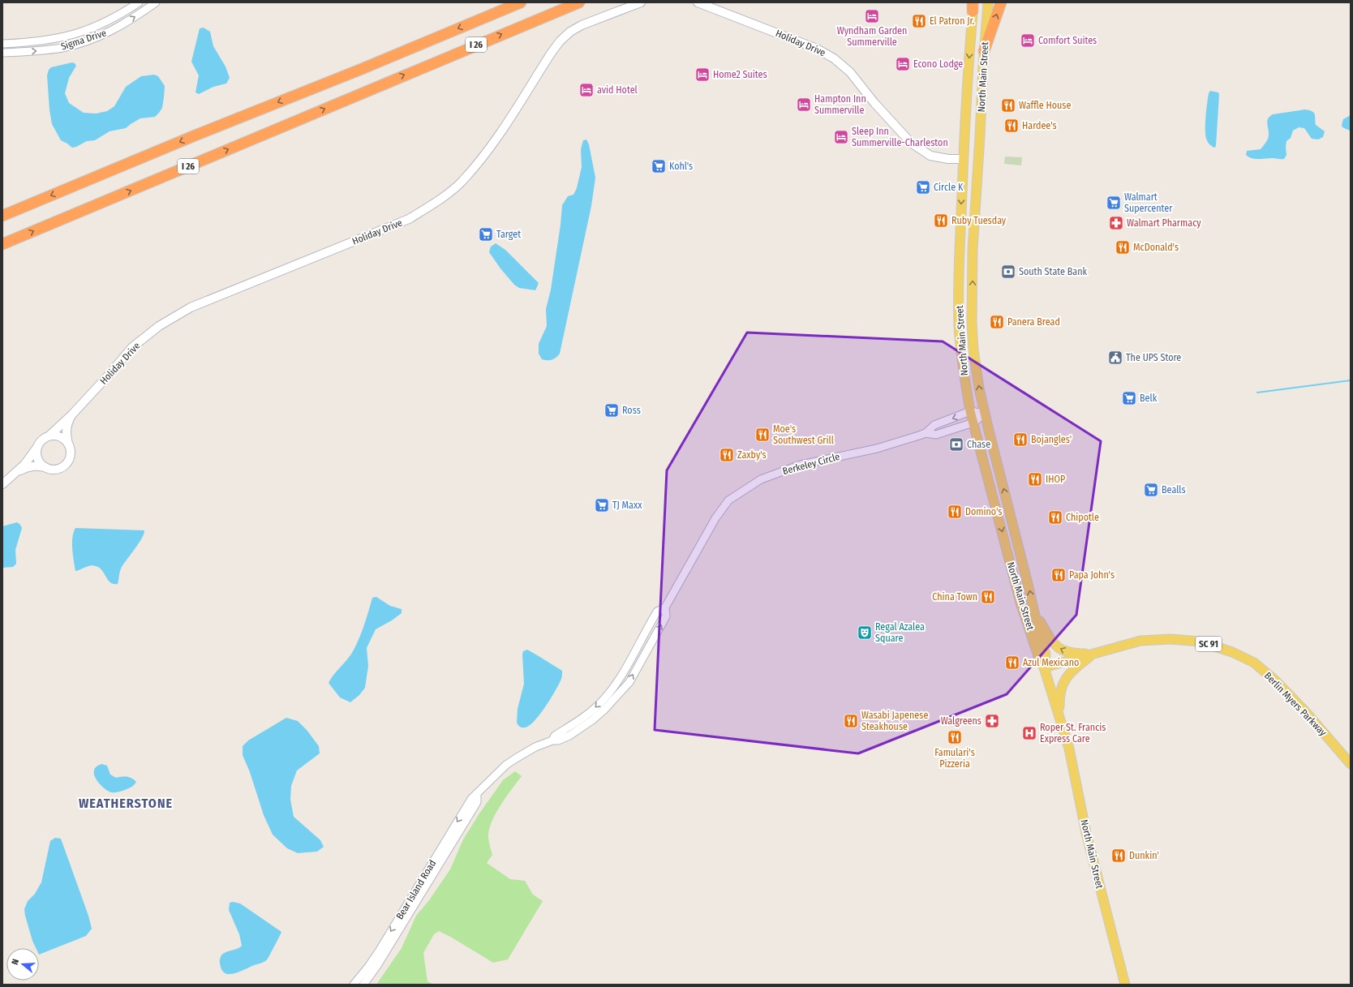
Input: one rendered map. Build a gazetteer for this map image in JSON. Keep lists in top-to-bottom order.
{
  "streets": {
    "highway": ["I 26"],
    "main road": [
      "Holiday Drive",
      "North Main Street",
      "SC 91",
      "Berlin Myers Parkway"
    ],
    "street": ["Sigma Drive", "Berkeley Circle", "Bear Island Road"]
  },
  "crossings": [
    ["Holiday Drive", "North Main Street"],
    ["North Main Street", "Berkeley Circle"],
    ["North Main Street", "Berlin Myers Parkway"],
    ["Berkeley Circle", "Bear Island Road"]
  ],
  "districts": ["WEATHERSTONE"],
  "places": {
    "hotel": [
      "Wyndham Garden Summerville",
      "Comfort Suites",
      "Econo Lodge",
      "Home2 Suites",
      "avid Hotel",
      "Hampton Inn Summerville",
      "Sleep Inn Summerville-Charleston"
    ],
    "restaurant": [
      "El Patron Jr.",
      "Waffle House",
      "Hardee's",
      "Ruby Tuesday",
      "McDonald's",
      "Panera Bread",
      "Moe's Southwest Grill",
      "Bojangles'",
      "Zaxby's",
      "IHOP",
      "Domino's",
      "Chipotle",
      "Papa John's",
      "China Town",
      "Azul Mexicano",
      "Wasabi Japenese Steakhouse",
      "Famulari's Pizzeria",
      "Dunkin'"
    ],
    "supermarket": [
      "Kohl's",
      "Circle K",
      "Walmart Supercenter",
      "Target",
      "Belk",
      "Ross",
      "Bealls",
      "TJ Maxx"
    ],
    "pharmacy": ["Walmart Pharmacy", "Walgreens"],
    "bank": ["South State Bank", "Chase"],
    "public building": ["The UPS Store"],
    "theatre": ["Regal Azalea Square"],
    "hospital": ["Roper St. Francis Express Care"]
  },
  "north": "left"
}
